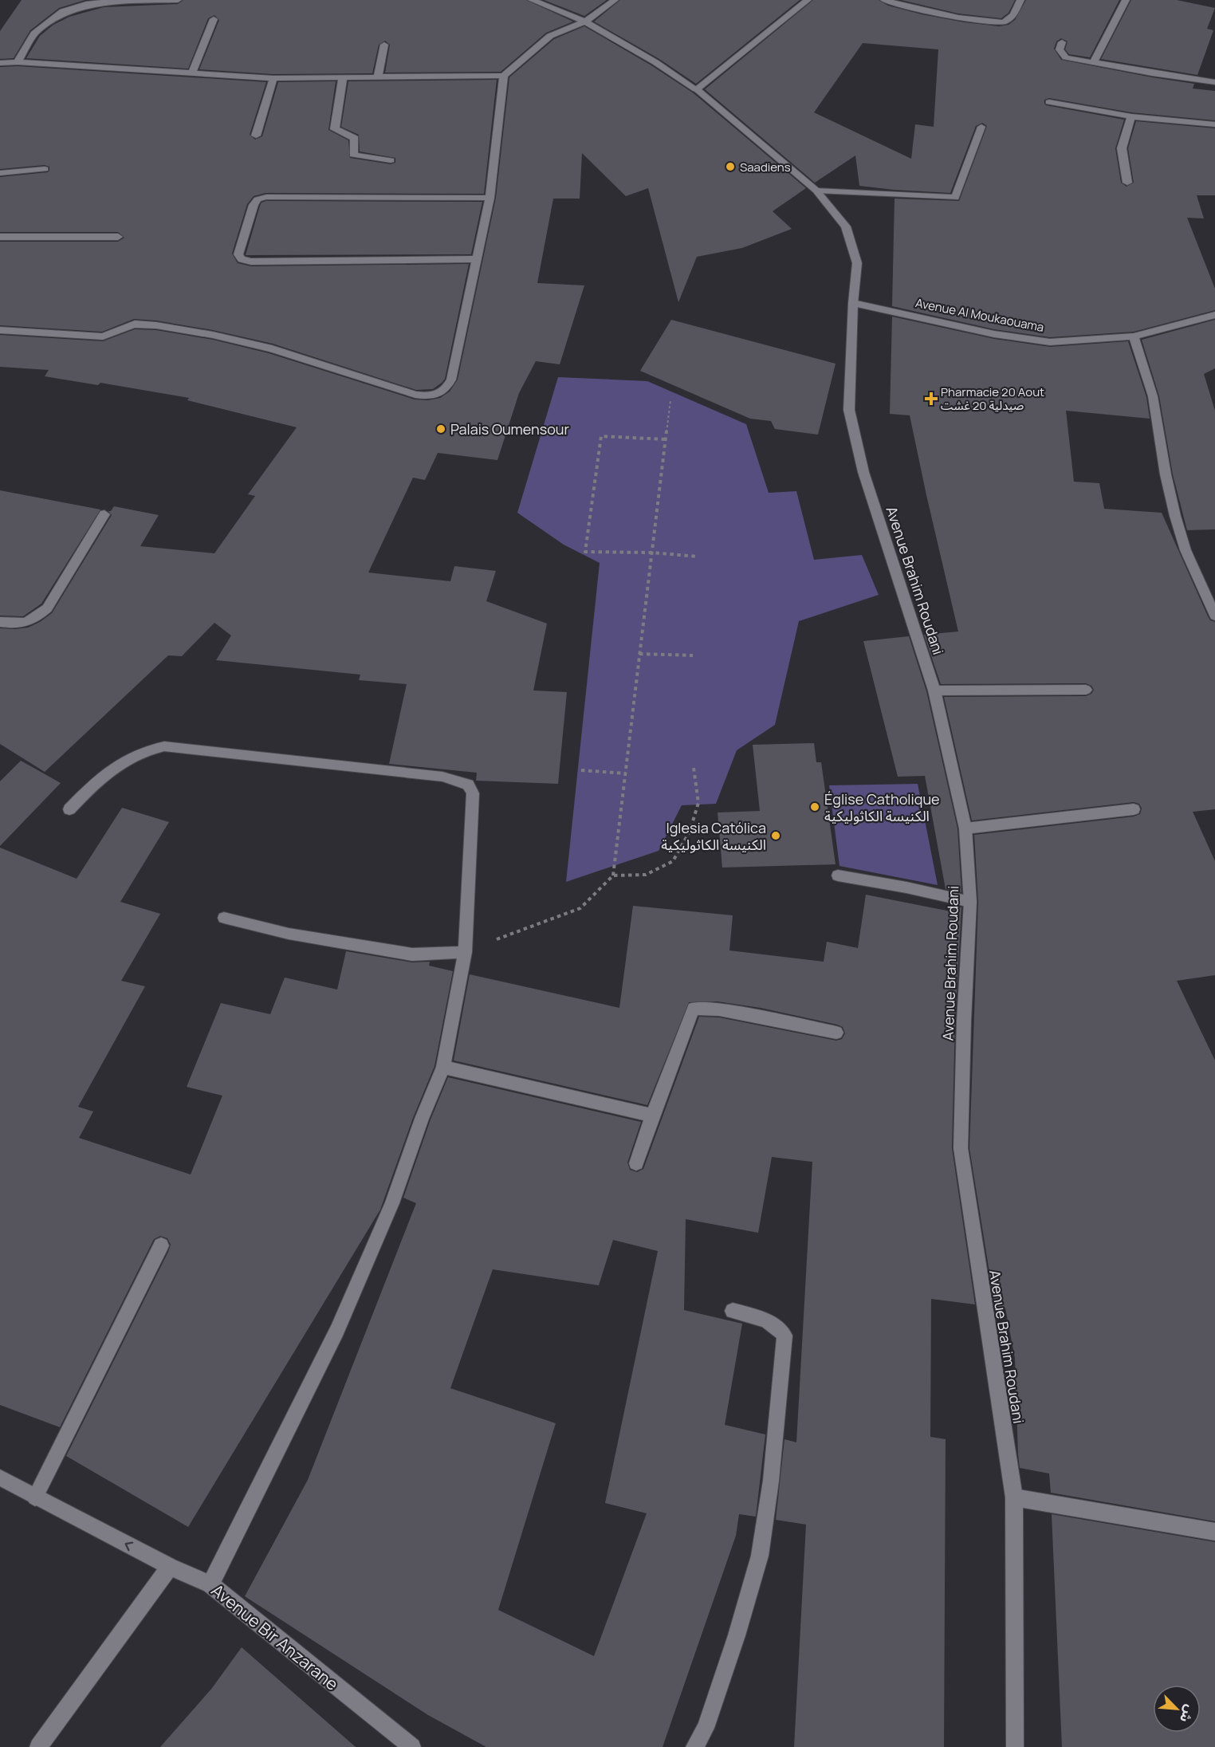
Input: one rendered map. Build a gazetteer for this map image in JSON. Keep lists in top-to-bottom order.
{
  "streets": {
    "street": ["Avenue Al Moukaouama", "Avenue Brahim Roudani", "Avenue Bir Anzarane"]
  },
  "crossings": [
    ["Avenue Al Moukaouama", "Avenue Brahim Roudani"]
  ],
  "places": {
    "other": [
      "Saadiens",
      "Palais Oumensour",
      "Église Catholique الكنيسة الكاثوليكية",
      "Iglesia Católica الكنيسة الكاثوليكية"
    ],
    "health": ["Pharmacie 20 Aout صيدلية 20 غشت"]
  },
  "north": "bottom right"
}
